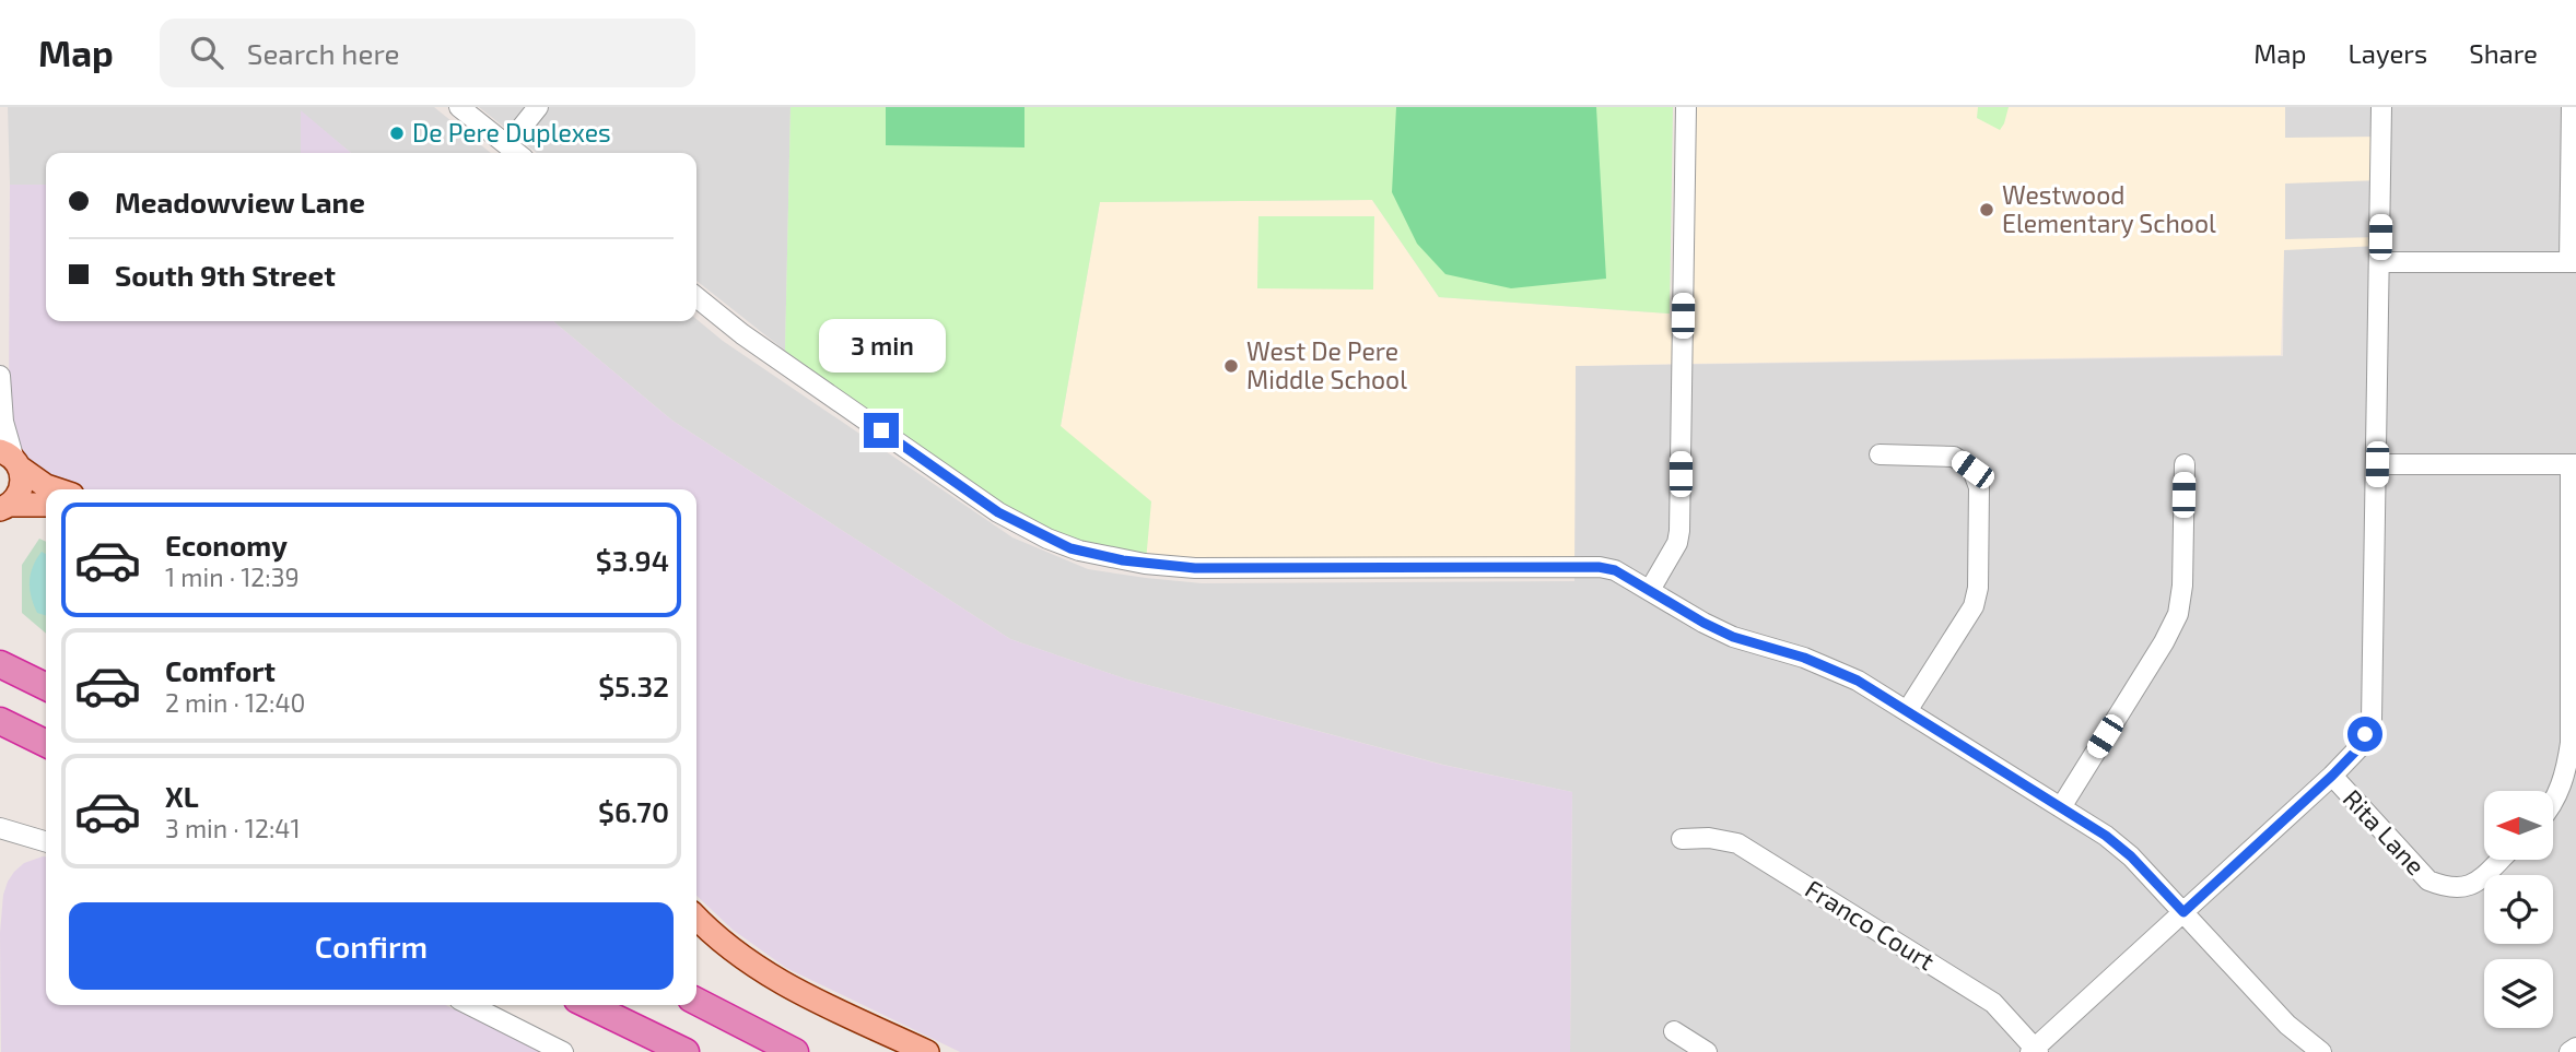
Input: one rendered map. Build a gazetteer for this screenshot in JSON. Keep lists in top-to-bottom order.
{
  "streets": {
    "street": ["Rita Lane", "Franco Court"]
  },
  "places": ["De Pere Duplexes", "Westwood Elementary School", "West De Pere Middle School"],
  "north": "left",
  "page": {
    "header": "Map",
    "search": "Search here",
    "nav": ["Map", "Layers", "Share"],
    "banner": ["Meadowview Lane", "South 9th Street"],
    "bubble": "3 min",
    "list": [
      {
        "name": "Economy",
        "note": "1 min · 12:39",
        "value": "$3.94"
      },
      {
        "name": "Comfort",
        "note": "2 min · 12:40",
        "value": "$5.32"
      },
      {
        "name": "XL",
        "note": "3 min · 12:41",
        "value": "$6.70"
      }
    ],
    "buttons": "Confirm"
  }
}
